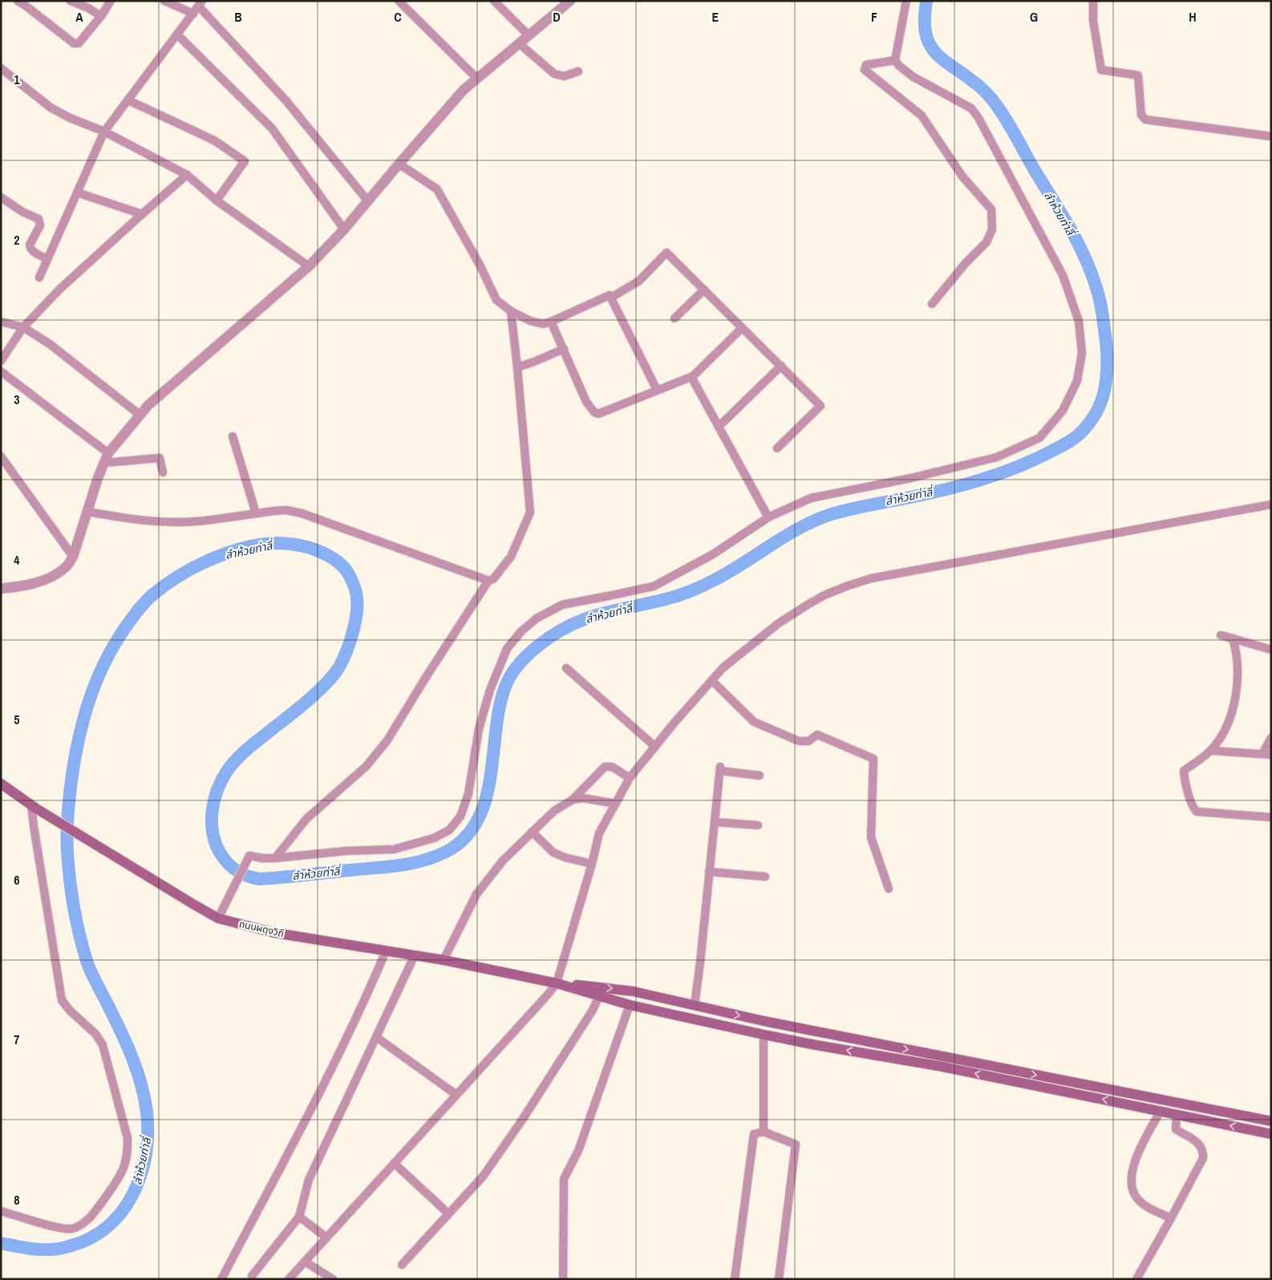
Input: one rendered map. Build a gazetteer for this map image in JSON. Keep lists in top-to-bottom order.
{
  "streets": {
    "main road": ["ถนนผดุงวิถี"]
  },
  "water": ["ลำห้วยท่าลี่"],
  "grid": {
    "columns": [
      "A",
      "B",
      "C",
      "D",
      "E",
      "F",
      "G",
      "H"
    ],
    "rows": [
      "1",
      "2",
      "3",
      "4",
      "5",
      "6",
      "7",
      "8"
    ]
  }
}
